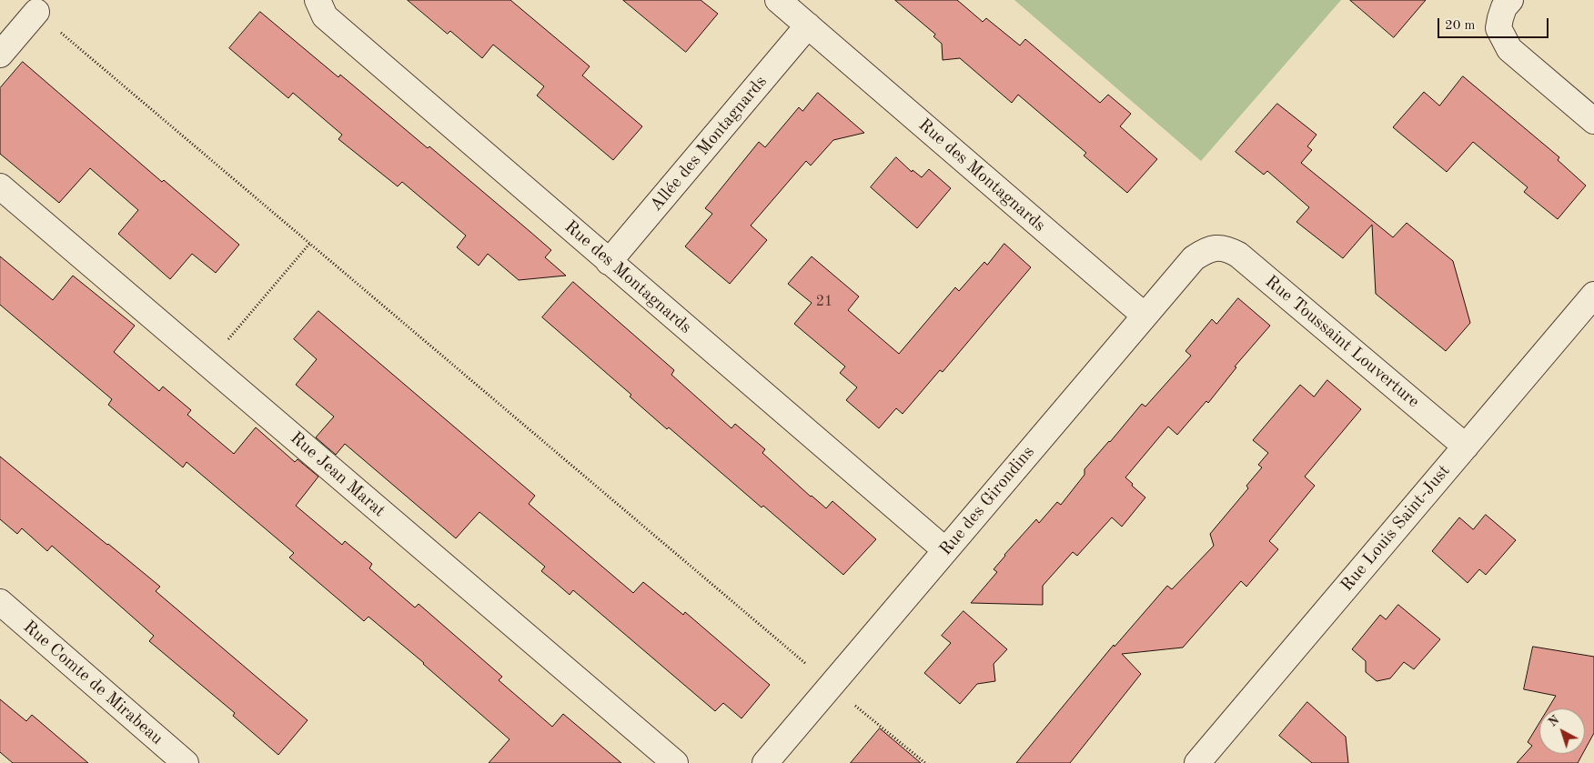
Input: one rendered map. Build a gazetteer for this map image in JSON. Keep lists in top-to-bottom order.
{
  "streets": {
    "street": [
      "Allée des Montagnards",
      "Rue des Montagnards",
      "Rue Toussaint Louverture",
      "Rue Jean Marat",
      "Rue des Girondins",
      "Rue Louis Saint-Just",
      "Rue Comte de Mirabeau"
    ]
  },
  "crossings": [
    ["Allée des Montagnards", "Rue des Montagnards"],
    ["Rue des Montagnards", "Rue des Girondins"],
    ["Rue Toussaint Louverture", "Rue des Girondins"],
    ["Rue Toussaint Louverture", "Rue Louis Saint-Just"]
  ],
  "house_numbers": ["21"],
  "scale_bar": "20 m",
  "north": "top left"
}
